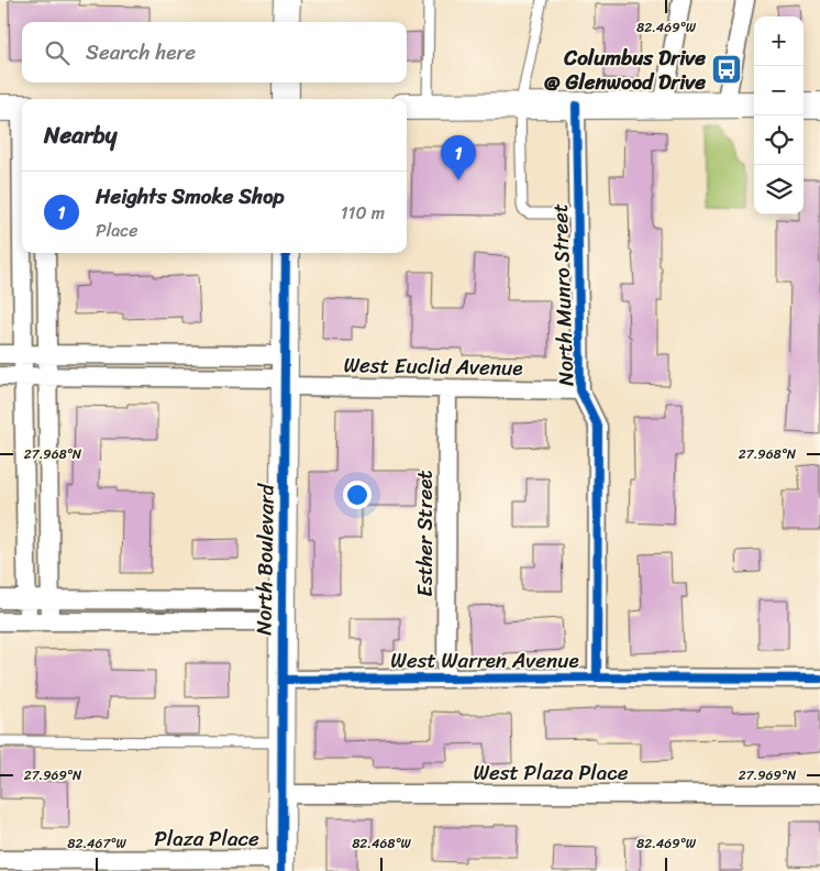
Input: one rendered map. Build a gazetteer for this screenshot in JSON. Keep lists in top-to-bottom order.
{
  "streets": {
    "street": [
      "North Munro Street",
      "West Euclid Avenue",
      "Esther Street",
      "North Boulevard",
      "West Warren Avenue",
      "West Plaza Place",
      "Plaza Place"
    ]
  },
  "crossings": [
    ["North Munro Street", "West Euclid Avenue"],
    ["North Munro Street", "West Warren Avenue"],
    ["West Euclid Avenue", "Esther Street"],
    ["West Euclid Avenue", "North Boulevard"],
    ["Esther Street", "West Warren Avenue"],
    ["North Boulevard", "West Warren Avenue"],
    ["North Boulevard", "West Plaza Place"],
    ["North Boulevard", "Plaza Place"]
  ],
  "places": {
    "bus stop": ["Columbus Drive @ Glenwood Drive"]
  },
  "page": {
    "map_buttons": ["+", "−"],
    "search": "Search here",
    "heading": "Nearby",
    "pins": "1",
    "list": [
      {
        "mark": "1",
        "name": "Heights Smoke Shop",
        "note": "Place",
        "value": "110 m"
      }
    ]
  },
  "coordinates": [
    "82.469°W",
    "27.968°N",
    "27.969°N",
    "82.467°W",
    "82.468°W"
  ]
}
